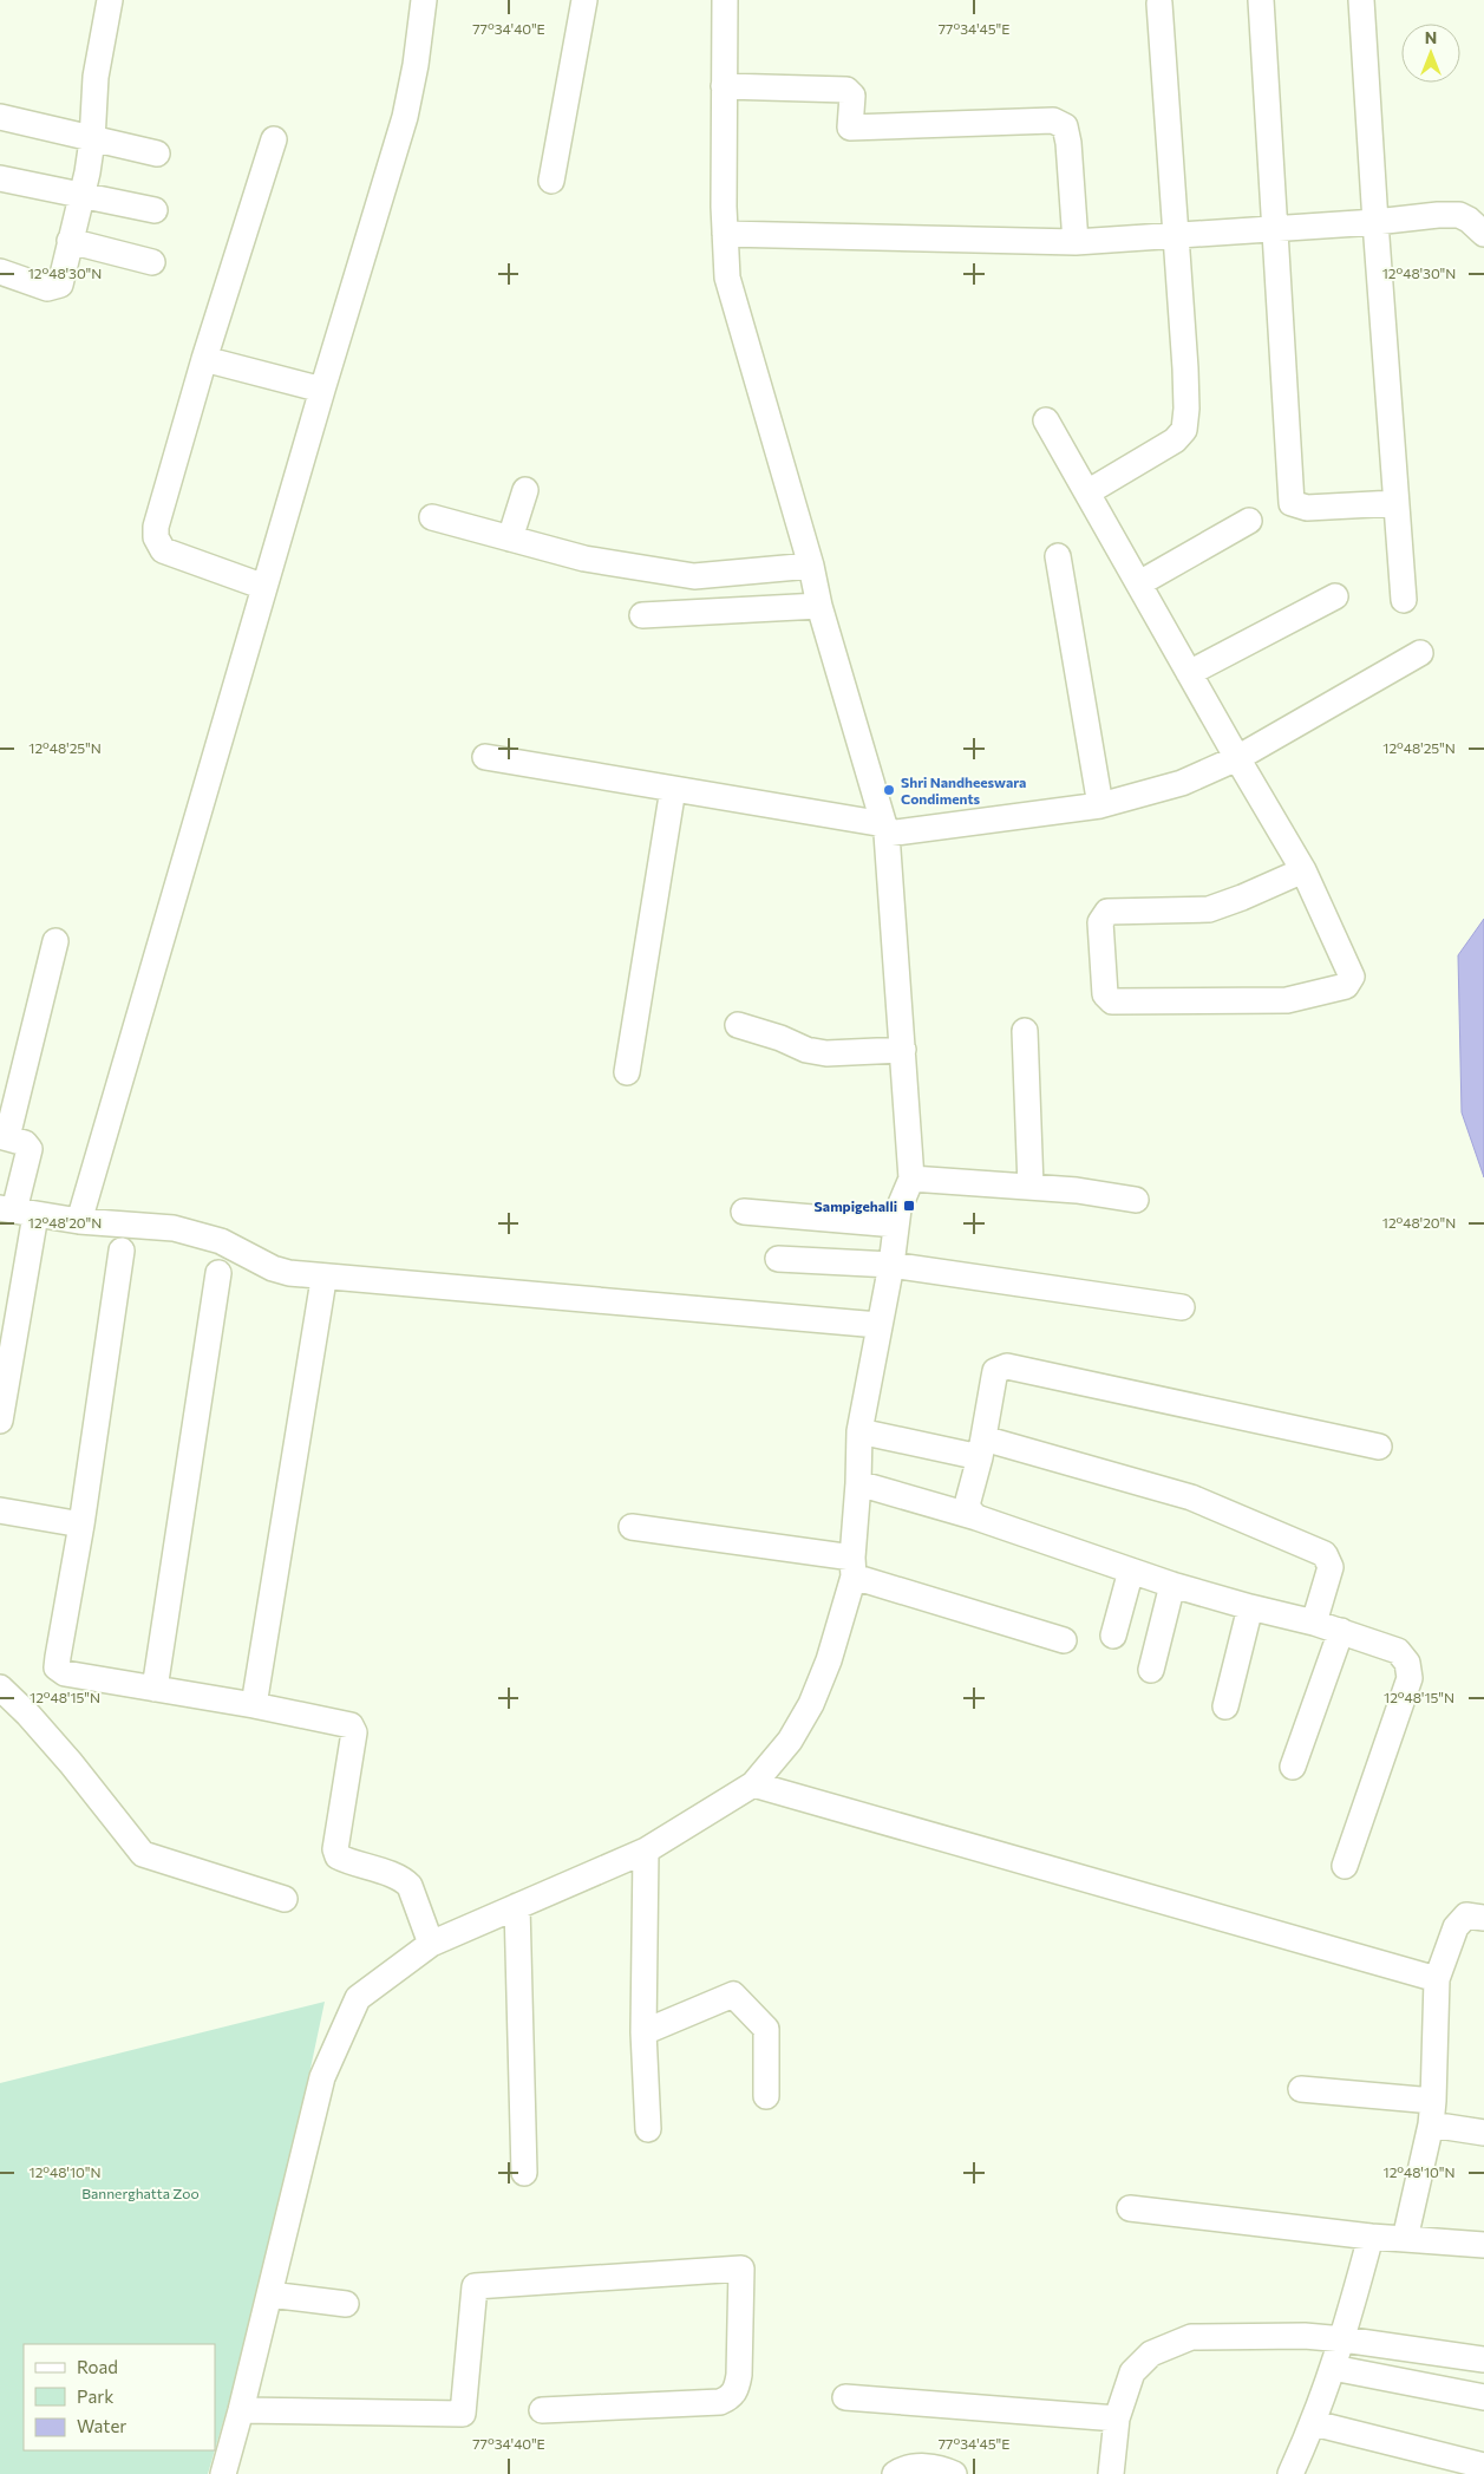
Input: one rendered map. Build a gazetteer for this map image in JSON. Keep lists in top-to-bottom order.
{
  "parks": ["Bannerghatta Zoo"],
  "places": {
    "other": ["Shri Nandheeswara Condiments"],
    "transit": ["Sampigehalli"]
  },
  "legend": ["Road", "Park", "Water"],
  "north": "top",
  "coordinates": [
    "77°34'40\"E",
    "77°34'45\"E",
    "12°48'30\"N",
    "12°48'25\"N",
    "12°48'20\"N",
    "12°48'15\"N",
    "12°48'10\"N"
  ]
}
